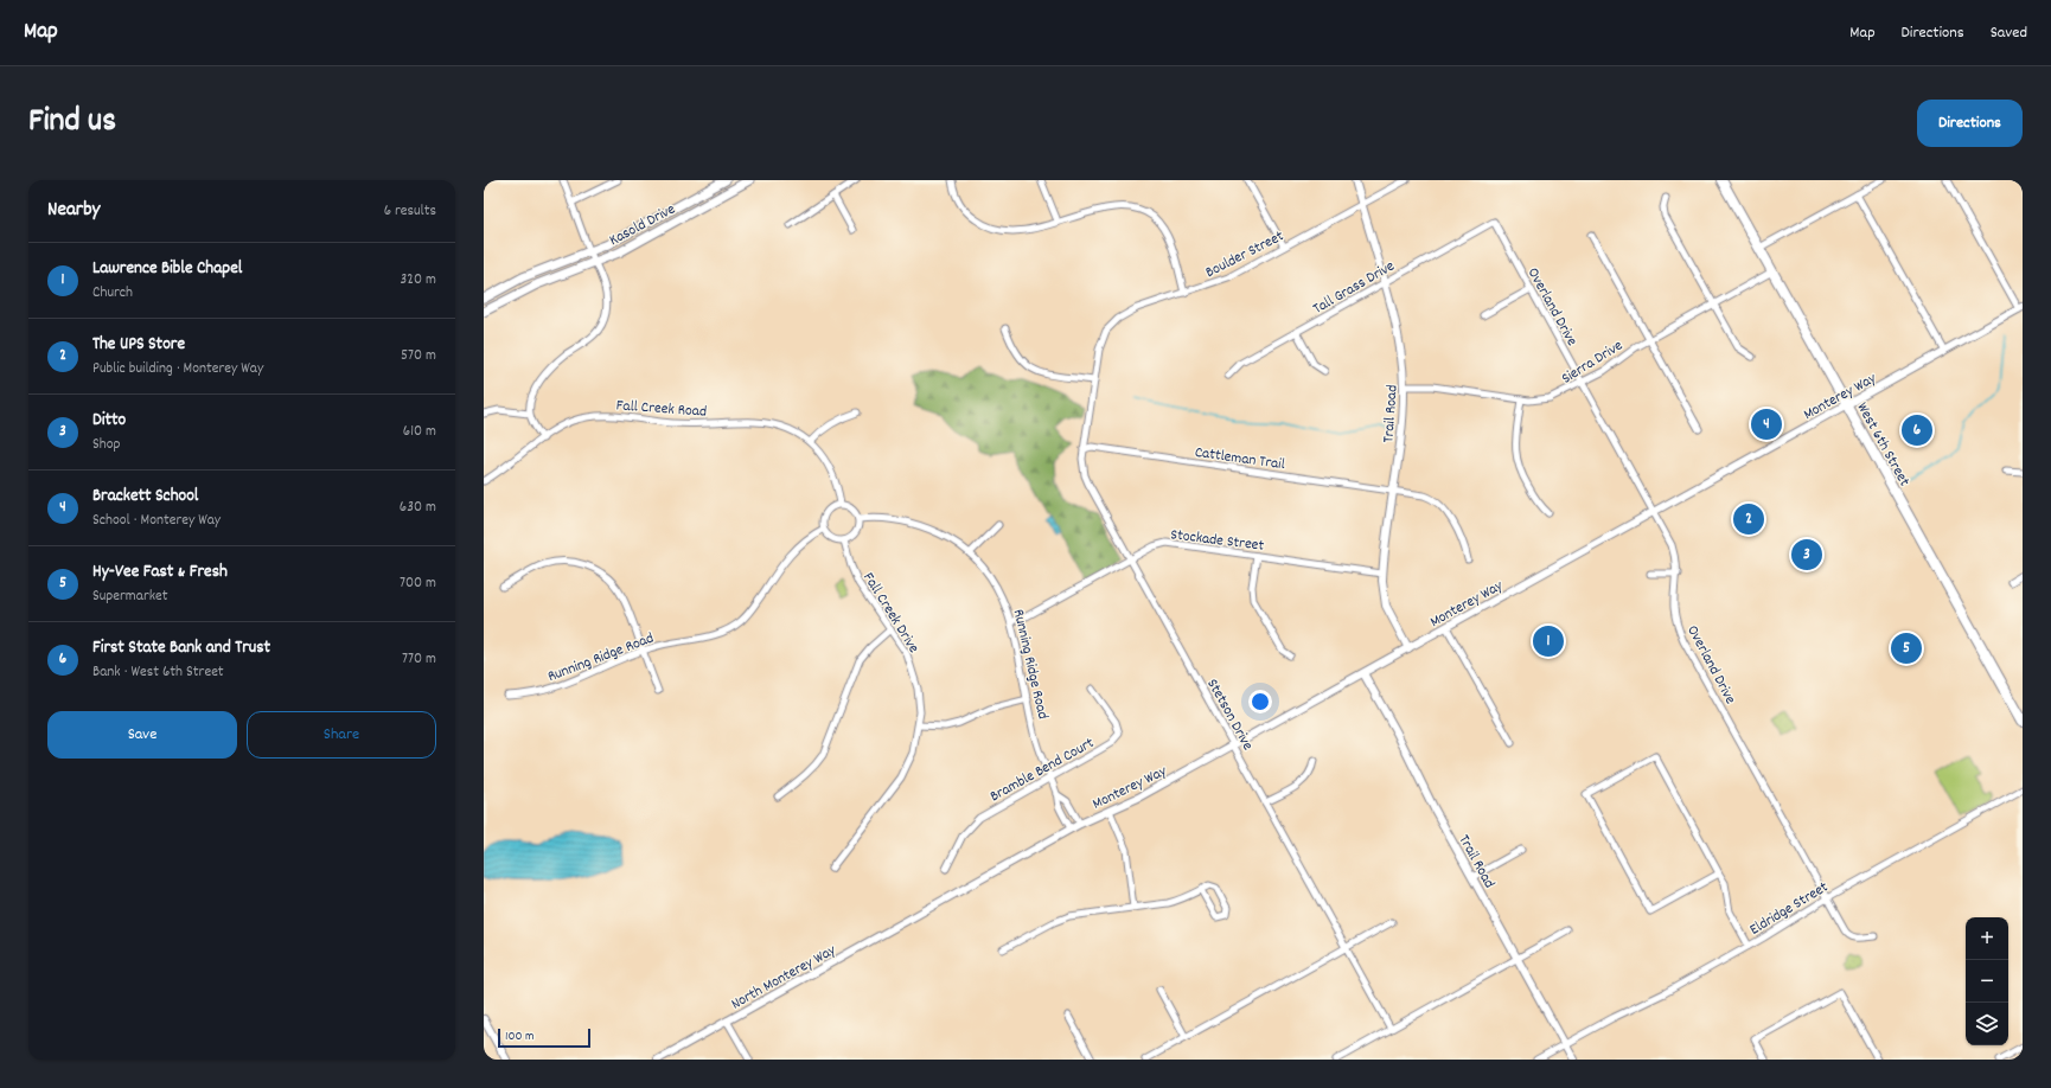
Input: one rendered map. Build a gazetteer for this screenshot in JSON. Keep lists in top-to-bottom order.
{
  "streets": {
    "main road": ["Kasold Drive", "West 6th Street"],
    "street": [
      "Boulder Street",
      "Tall Grass Drive",
      "Overland Drive",
      "Sierra Drive",
      "Monterey Way",
      "Fall Creek Road",
      "Trail Road",
      "Cattleman Trail",
      "Stockade Street",
      "Fall Creek Drive",
      "Running Ridge Road",
      "Stetson Drive",
      "Bramble Bend Court",
      "Eldridge Street",
      "North Monterey Way"
    ]
  },
  "crossings": [
    ["Boulder Street", "Trail Road"],
    ["Boulder Street", "Stetson Drive"],
    ["Tall Grass Drive", "Overland Drive"],
    ["Tall Grass Drive", "Trail Road"],
    ["Overland Drive", "Sierra Drive"],
    ["Overland Drive", "Monterey Way"],
    ["Overland Drive", "Eldridge Street"],
    ["Sierra Drive", "Trail Road"],
    ["Sierra Drive", "West 6th Street"],
    ["Monterey Way", "Trail Road"],
    ["Monterey Way", "West 6th Street"],
    ["Monterey Way", "Running Ridge Road"],
    ["Monterey Way", "Stetson Drive"],
    ["Monterey Way", "North Monterey Way"],
    ["Fall Creek Road", "Fall Creek Drive"],
    ["Fall Creek Road", "Running Ridge Road"],
    ["Trail Road", "Cattleman Trail"],
    ["Trail Road", "Stockade Street"],
    ["Trail Road", "Eldridge Street"],
    ["Cattleman Trail", "Stetson Drive"],
    ["Stockade Street", "Running Ridge Road"],
    ["Stockade Street", "Stetson Drive"],
    ["Fall Creek Drive", "Running Ridge Road"],
    ["Running Ridge Road", "Bramble Bend Court"]
  ],
  "scale_bar": "100 m",
  "page": {
    "header": "Map",
    "nav": ["Map", "Directions", "Saved"],
    "title": "Find us",
    "buttons": [
      "Directions",
      ["Save", "Share"]
    ],
    "heading": ["Nearby", "6 results"],
    "list": [
      {
        "mark": "1",
        "name": "Lawrence Bible Chapel",
        "note": "Church",
        "value": "320 m"
      },
      {
        "mark": "2",
        "name": "The UPS Store",
        "note": "Public building · Monterey Way",
        "value": "570 m"
      },
      {
        "mark": "3",
        "name": "Ditto",
        "note": "Shop",
        "value": "610 m"
      },
      {
        "mark": "4",
        "name": "Brackett School",
        "note": "School · Monterey Way",
        "value": "630 m"
      },
      {
        "mark": "5",
        "name": "Hy-Vee Fast & Fresh",
        "note": "Supermarket",
        "value": "700 m"
      },
      {
        "mark": "6",
        "name": "First State Bank and Trust",
        "note": "Bank · West 6th Street",
        "value": "770 m"
      }
    ],
    "pins": [
      "4",
      "6",
      "2",
      "3",
      "1",
      "5"
    ],
    "map_buttons": ["+", "−"],
    "scale": "100 m"
  }
}
